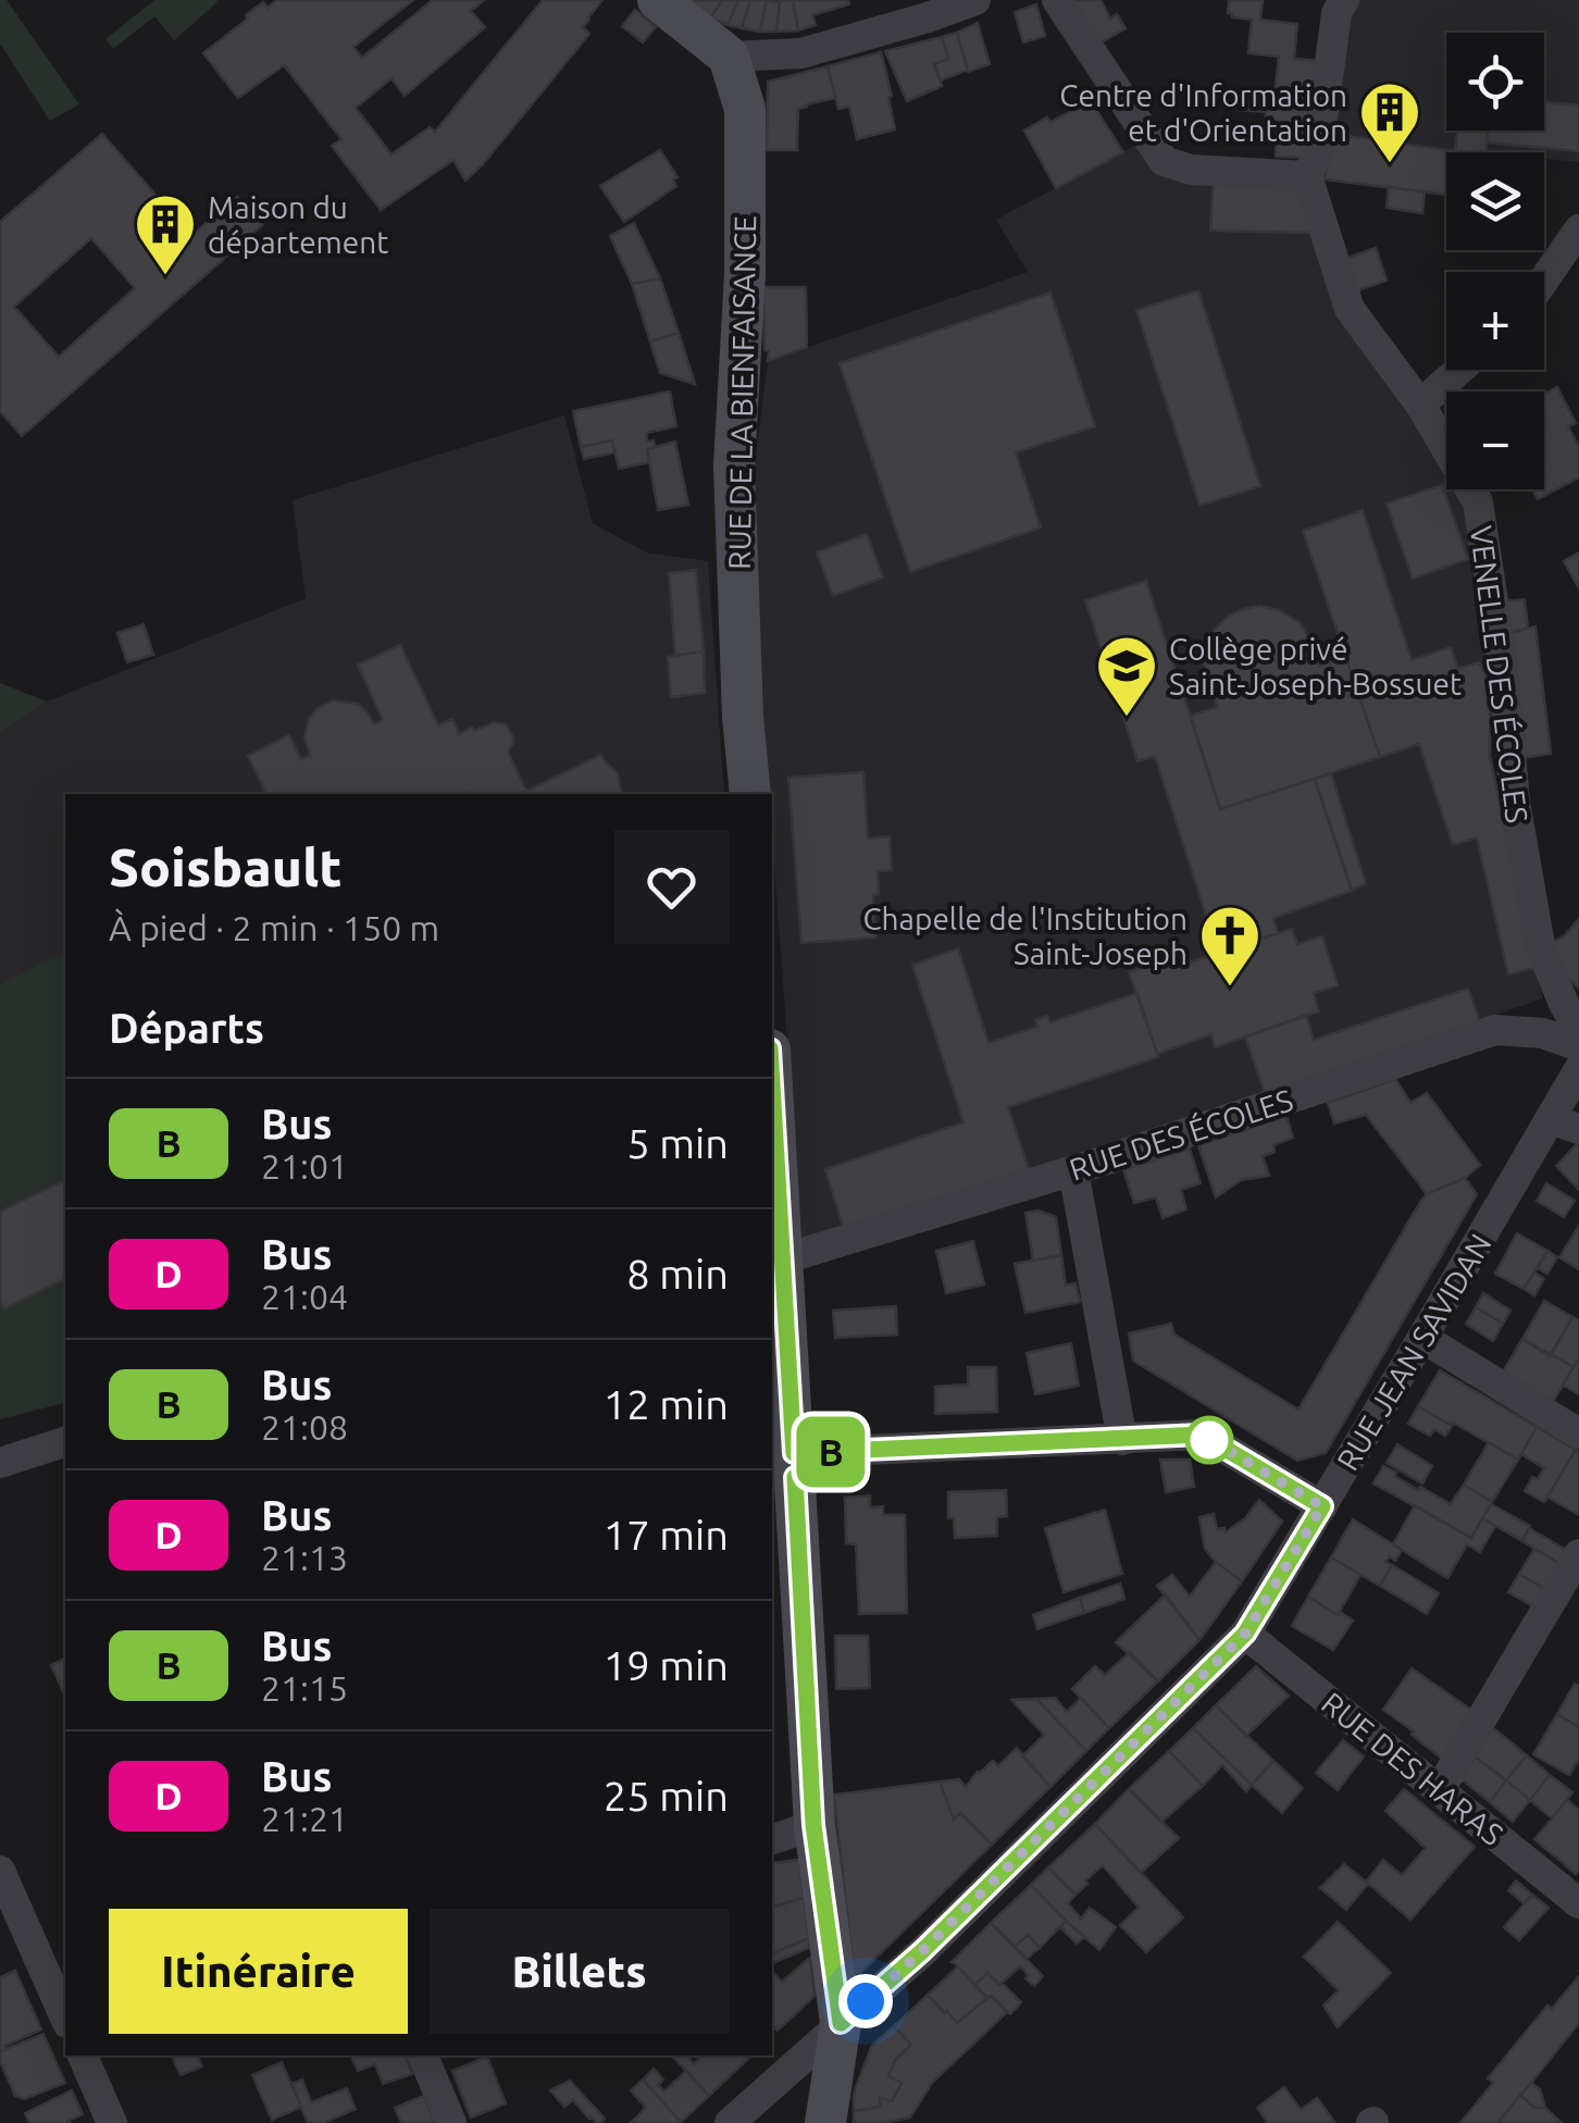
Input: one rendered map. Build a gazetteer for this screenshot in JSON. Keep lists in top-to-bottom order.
{
  "streets": {
    "street": [
      "RUE DE LA BIENFAISANCE",
      "VENELLE DES ÉCOLES",
      "RUE DES ÉCOLES",
      "RUE JEAN SAVIDAN",
      "RUE DES HARAS"
    ]
  },
  "crossings": [
    ["RUE JEAN SAVIDAN", "RUE DES HARAS"]
  ],
  "places": {
    "building": ["Centre d'Information et d'Orientation", "Maison du département"],
    "school or university": ["Collège privé Saint-Joseph-Bossuet"],
    "church": ["Chapelle de l'Institution Saint-Joseph"]
  },
  "lines": ["bus line B"],
  "page": {
    "on_map": "B",
    "map_buttons": ["+", "−"],
    "heading": [
      ["Soisbault", "À pied · 2 min · 150 m"],
      "Départs"
    ],
    "list": [
      {
        "mark": "B",
        "name": "Bus",
        "note": "21:01",
        "value": "5 min"
      },
      {
        "mark": "D",
        "name": "Bus",
        "note": "21:04",
        "value": "8 min"
      },
      {
        "mark": "B",
        "name": "Bus",
        "note": "21:08",
        "value": "12 min"
      },
      {
        "mark": "D",
        "name": "Bus",
        "note": "21:13",
        "value": "17 min"
      },
      {
        "mark": "B",
        "name": "Bus",
        "note": "21:15",
        "value": "19 min"
      },
      {
        "mark": "D",
        "name": "Bus",
        "note": "21:21",
        "value": "25 min"
      }
    ],
    "buttons": ["Itinéraire", "Billets"]
  }
}
